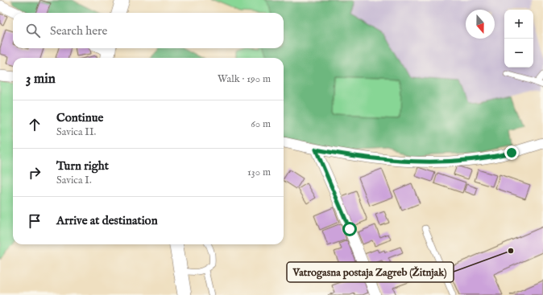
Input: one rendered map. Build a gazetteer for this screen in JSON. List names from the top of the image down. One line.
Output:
{"places":["Vatrogasna postaja Zagreb (Žitnjak)"],"north":"bottom","page":{"map_buttons":["+","−"],"search":"Search here","heading":["3 min","Walk · 190 m"],"list":[["Continue","Savica II.","60 m"],["Turn right","Savica I.","130 m"],"Arrive at destination"]}}
